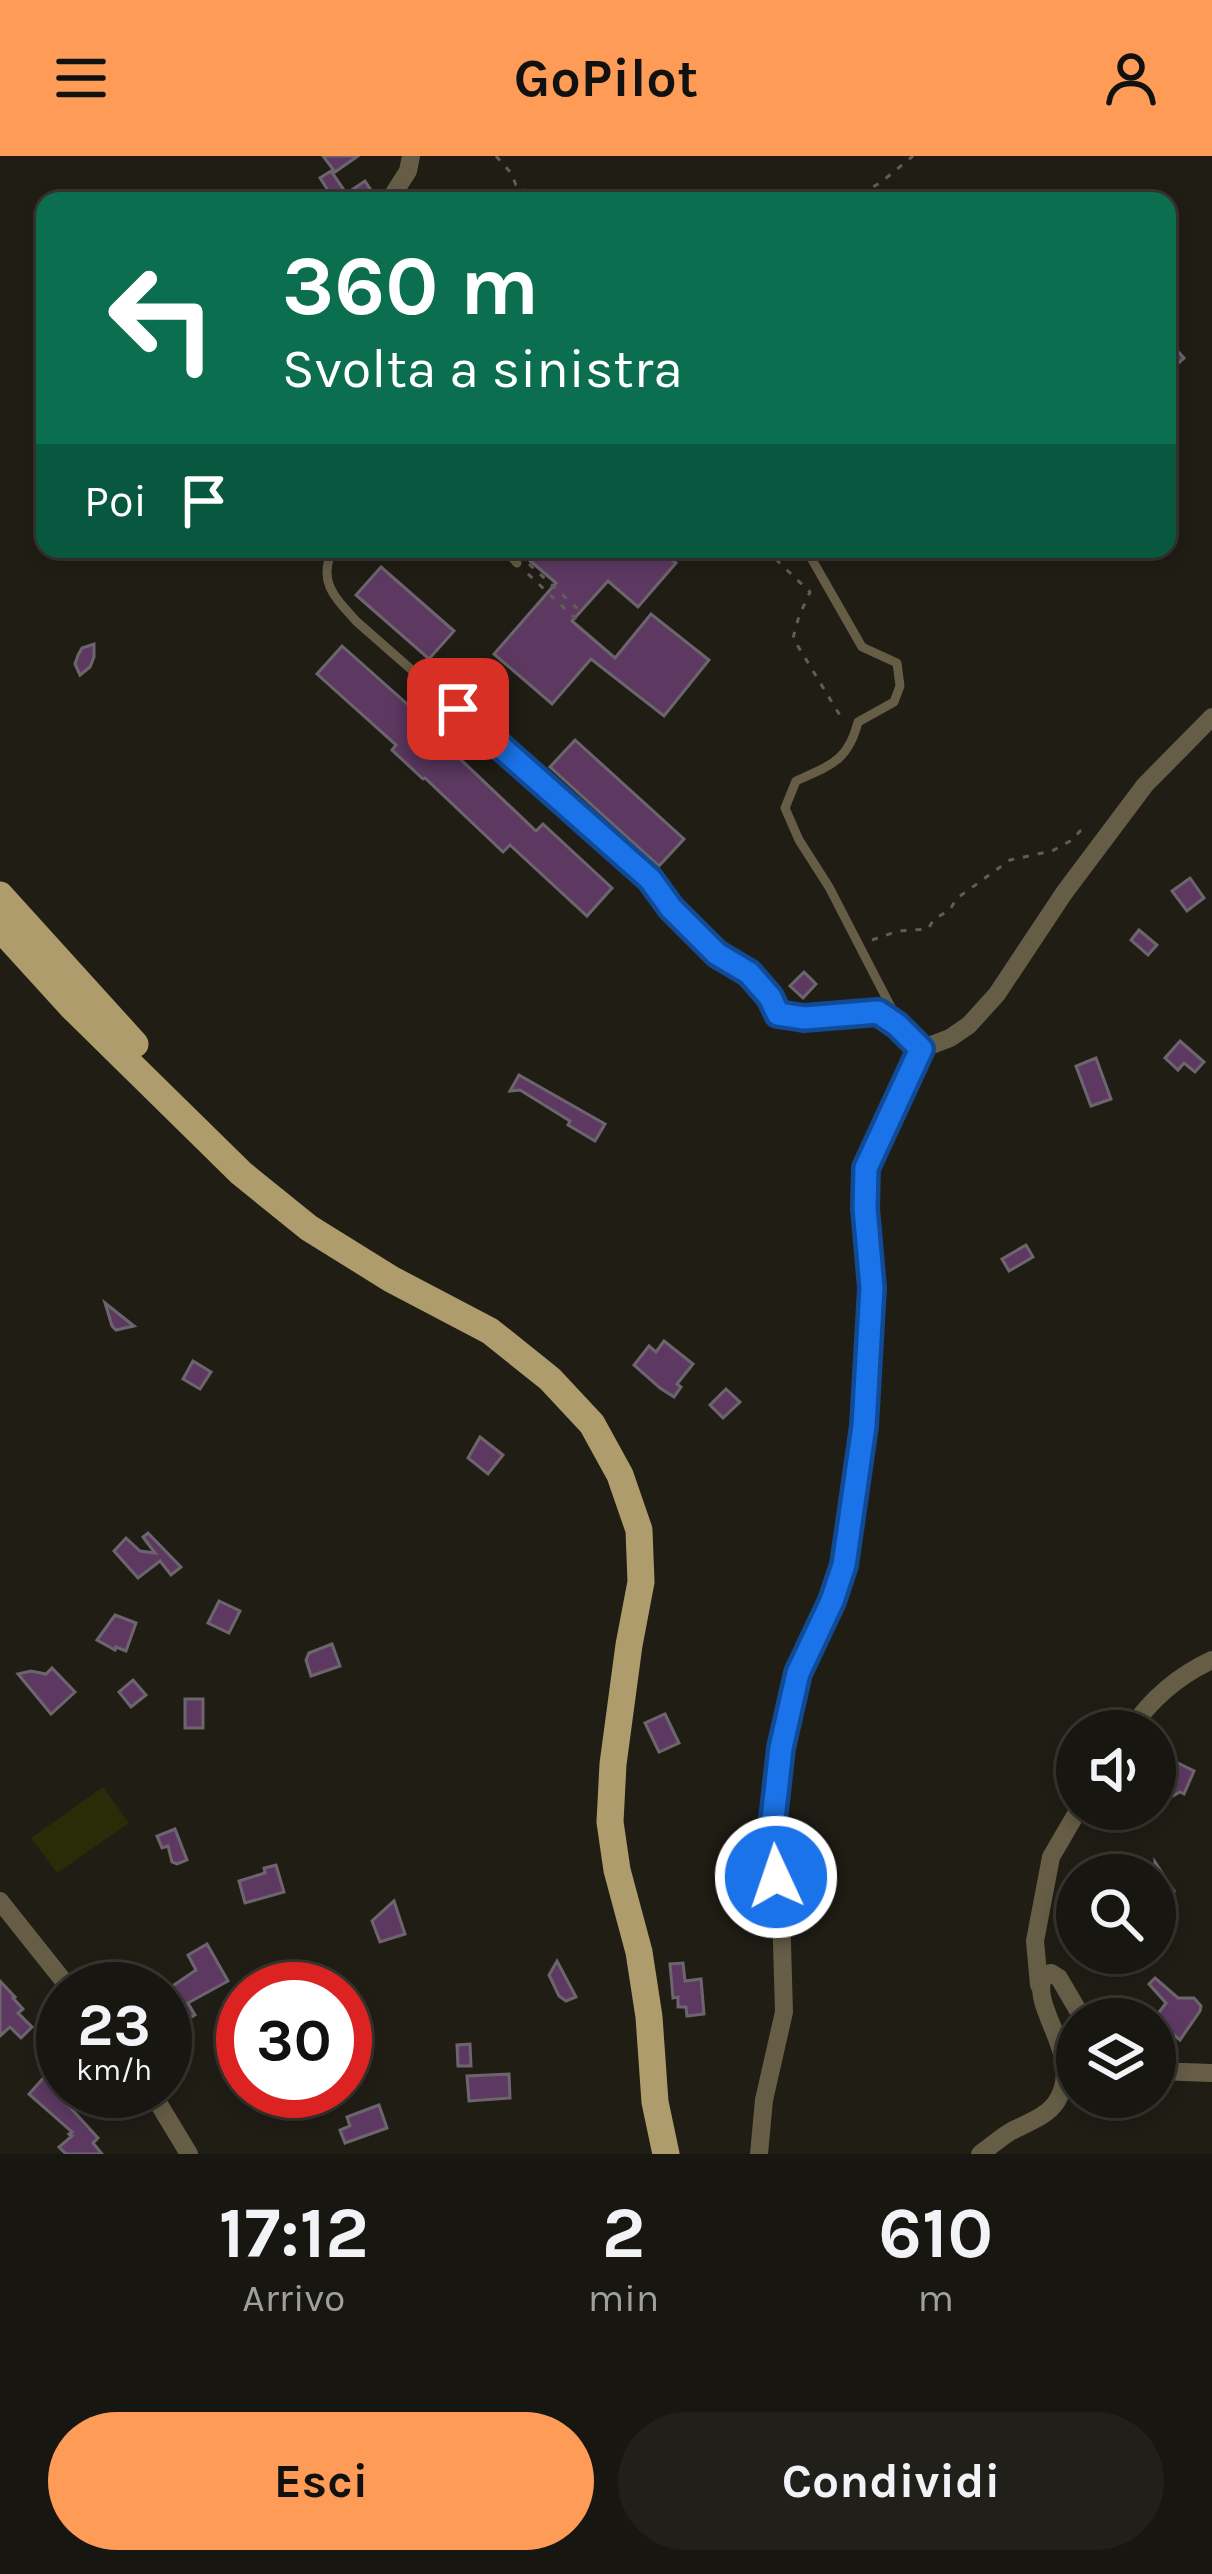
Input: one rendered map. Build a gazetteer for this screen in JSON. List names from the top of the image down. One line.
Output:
{"page":{"header":"GoPilot","turn":["360 m","Svolta a sinistra"],"then":"Poi","speed":"23 km/h","limit":"30","eta":["17:12","Arrivo","2","min","610","m"],"buttons":["Esci","Condividi"]}}
